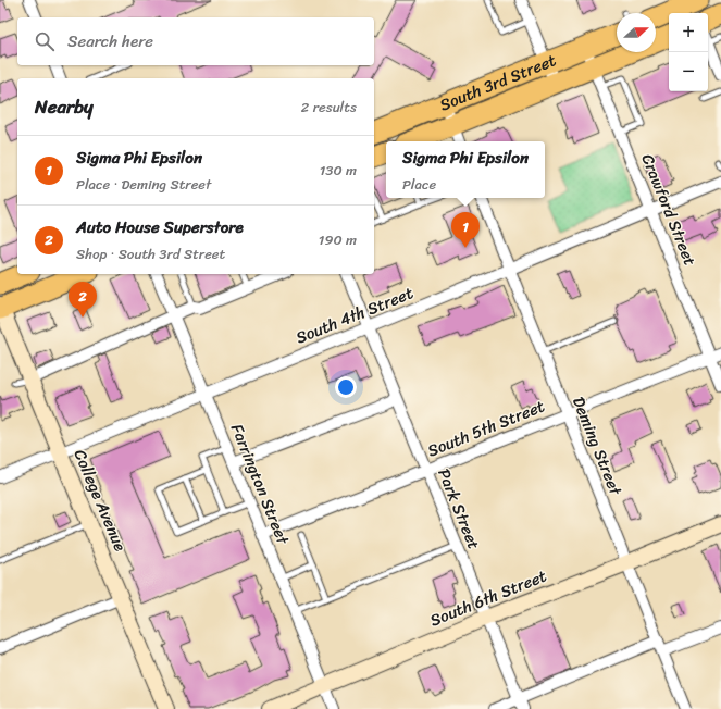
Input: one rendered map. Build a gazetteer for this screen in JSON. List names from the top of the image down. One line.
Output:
{"streets":{"highway":["South 3rd Street"],"street":["Crawford Street","South 4th Street","South 5th Street","Deming Street","Farrington Street","College Avenue","Park Street","South 6th Street"]},"crossings":[["South 3rd Street","Crawford Street"],["Crawford Street","South 4th Street"],["Crawford Street","South 5th Street"],["South 4th Street","Deming Street"],["South 4th Street","Farrington Street"],["South 4th Street","College Avenue"],["South 4th Street","Park Street"],["South 5th Street","Deming Street"],["South 5th Street","Farrington Street"],["South 5th Street","Park Street"],["Deming Street","South 6th Street"],["Farrington Street","South 6th Street"],["Park Street","South 6th Street"]],"north":"right","page":{"map_buttons":["+","−"],"search":"Search here","heading":["Nearby","2 results"],"list":[{"mark":"1","name":"Sigma Phi Epsilon","note":"Place · Deming Street","value":"130 m"},{"mark":"2","name":"Auto House Superstore","note":"Shop · South 3rd Street","value":"190 m"}],"popup":["Sigma Phi Epsilon","Place"],"pins":["1","2"]}}
